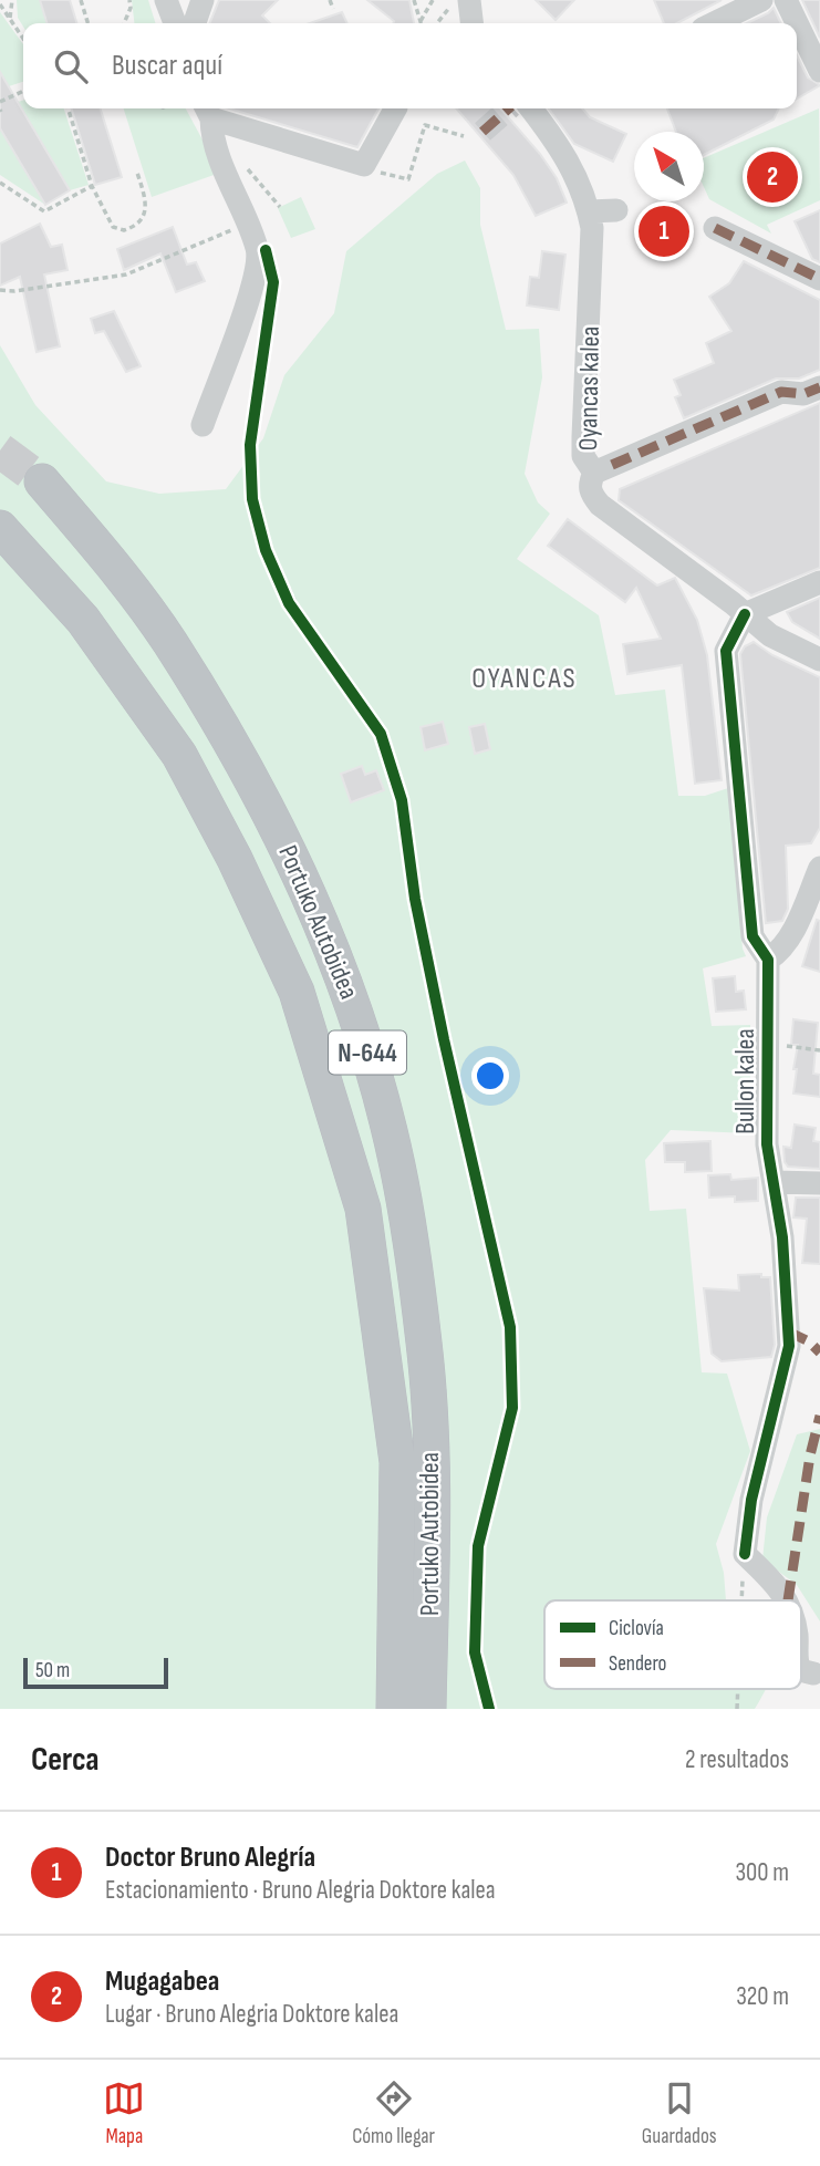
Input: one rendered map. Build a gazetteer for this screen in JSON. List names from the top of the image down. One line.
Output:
{"streets":{"highway":["Portuko Autobidea","N-644"],"street":["Oyancas kalea","Bullon kalea"]},"crossings":[["Oyancas kalea","Bullon kalea"]],"districts":["OYANCAS"],"legend":["Ciclovía","Sendero"],"scale_bar":"50 m","north":"top left","page":{"search":"Buscar aquí","pins":["2","1"],"scale":"50 m","heading":["Cerca","2 resultados"],"list":[{"mark":"1","name":"Doctor Bruno Alegría","note":"Estacionamiento · Bruno Alegria Doktore kalea","value":"300 m"},{"mark":"2","name":"Mugagabea","note":"Lugar · Bruno Alegria Doktore kalea","value":"320 m"}],"nav":["Mapa","Cómo llegar","Guardados"]}}
